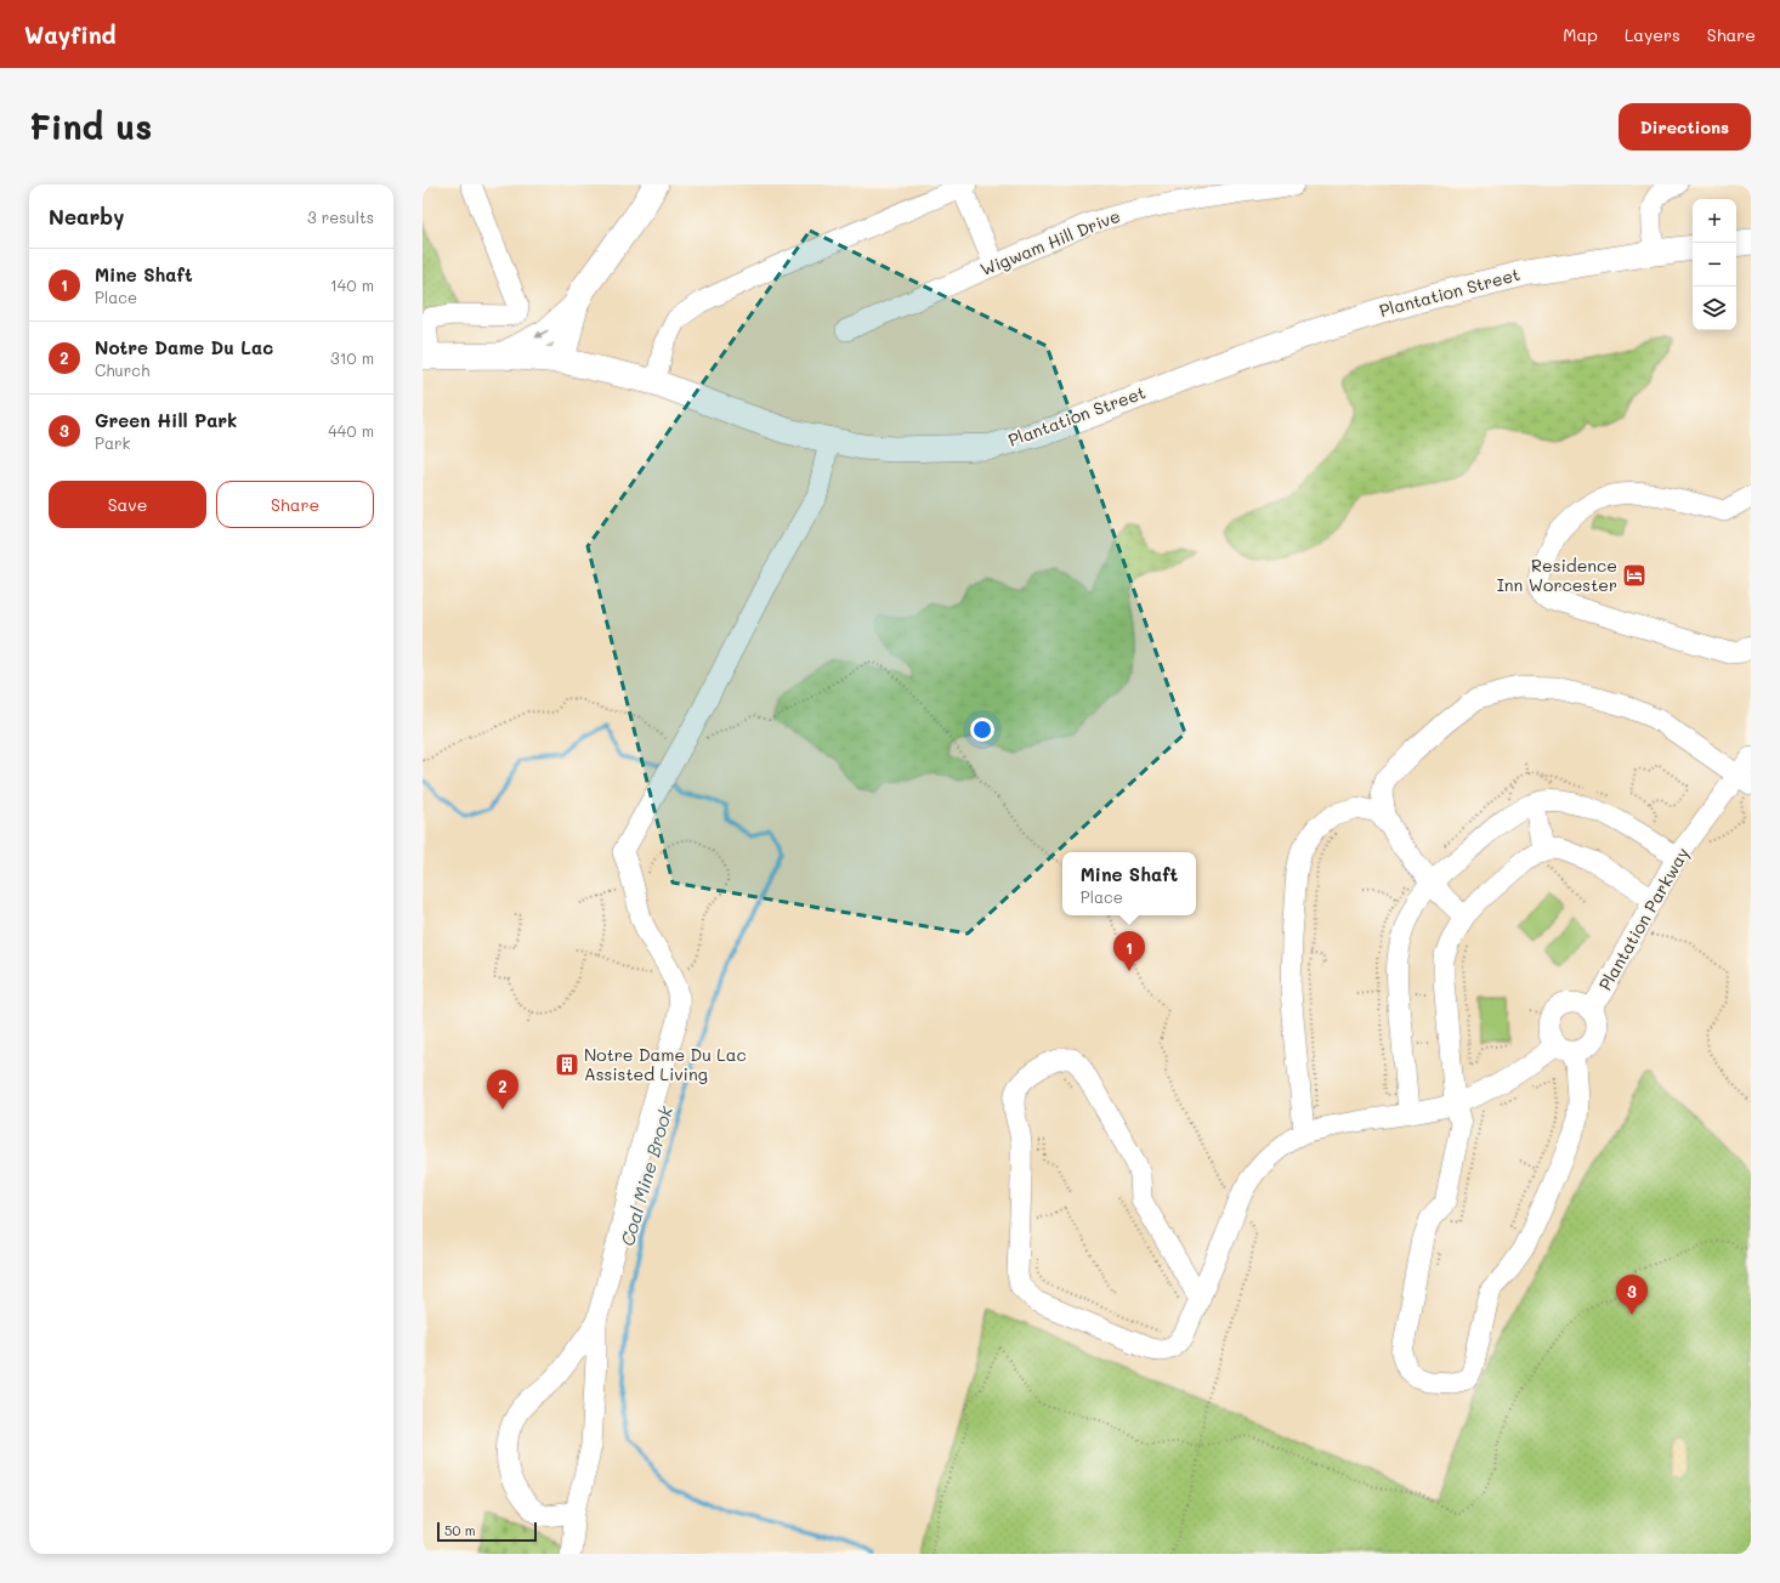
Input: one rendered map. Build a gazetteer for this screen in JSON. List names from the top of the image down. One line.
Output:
{"streets":{"main road":["Plantation Street"],"street":["Wigwam Hill Drive","Plantation Parkway"]},"water":["Coal Mine Brook"],"places":{"hotel":["Residence Inn Worcester"],"building":["Notre Dame Du Lac Assisted Living"]},"scale_bar":"50 m","page":{"header":"Wayfind","nav":["Map","Layers","Share"],"buttons":["Directions",["Save","Share"]],"title":"Find us","heading":["Nearby","3 results"],"map_buttons":["+","−"],"list":[{"mark":"1","name":"Mine Shaft","note":"Place","value":"140 m"},{"mark":"2","name":"Notre Dame Du Lac","note":"Church","value":"310 m"},{"mark":"3","name":"Green Hill Park","note":"Park","value":"440 m"}],"popup":["Mine Shaft","Place"],"pins":["1","2","3"],"scale":"50 m"}}
